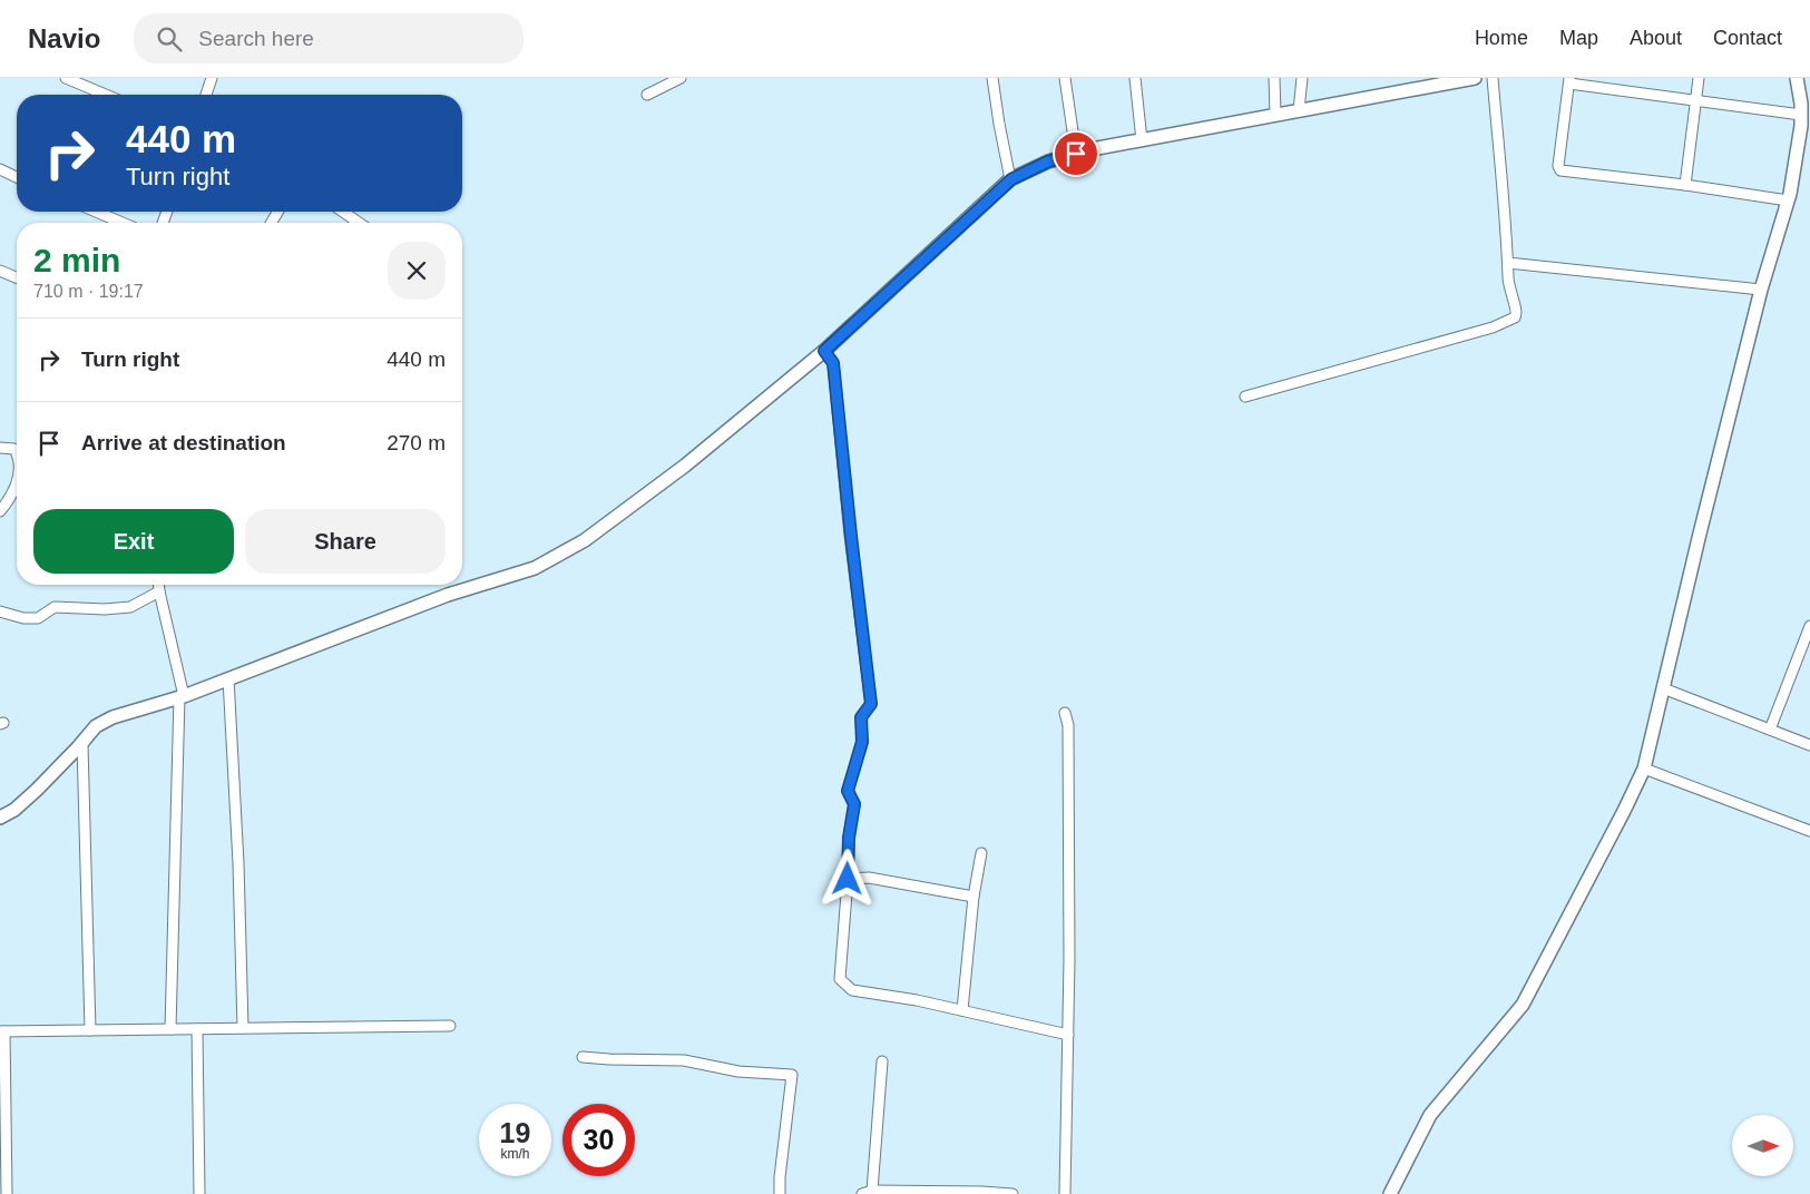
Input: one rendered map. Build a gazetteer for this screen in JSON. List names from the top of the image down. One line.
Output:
{"north":"right","page":{"header":"Navio","search":"Search here","nav":["Home","Map","About","Contact"],"turn":["440 m","Turn right"],"heading":["2 min","710 m · 19:17"],"list":[{"name":"Turn right","value":"440 m"},{"name":"Arrive at destination","value":"270 m"}],"buttons":["Exit","Share"],"speed":"19 km/h","limit":"30"}}
